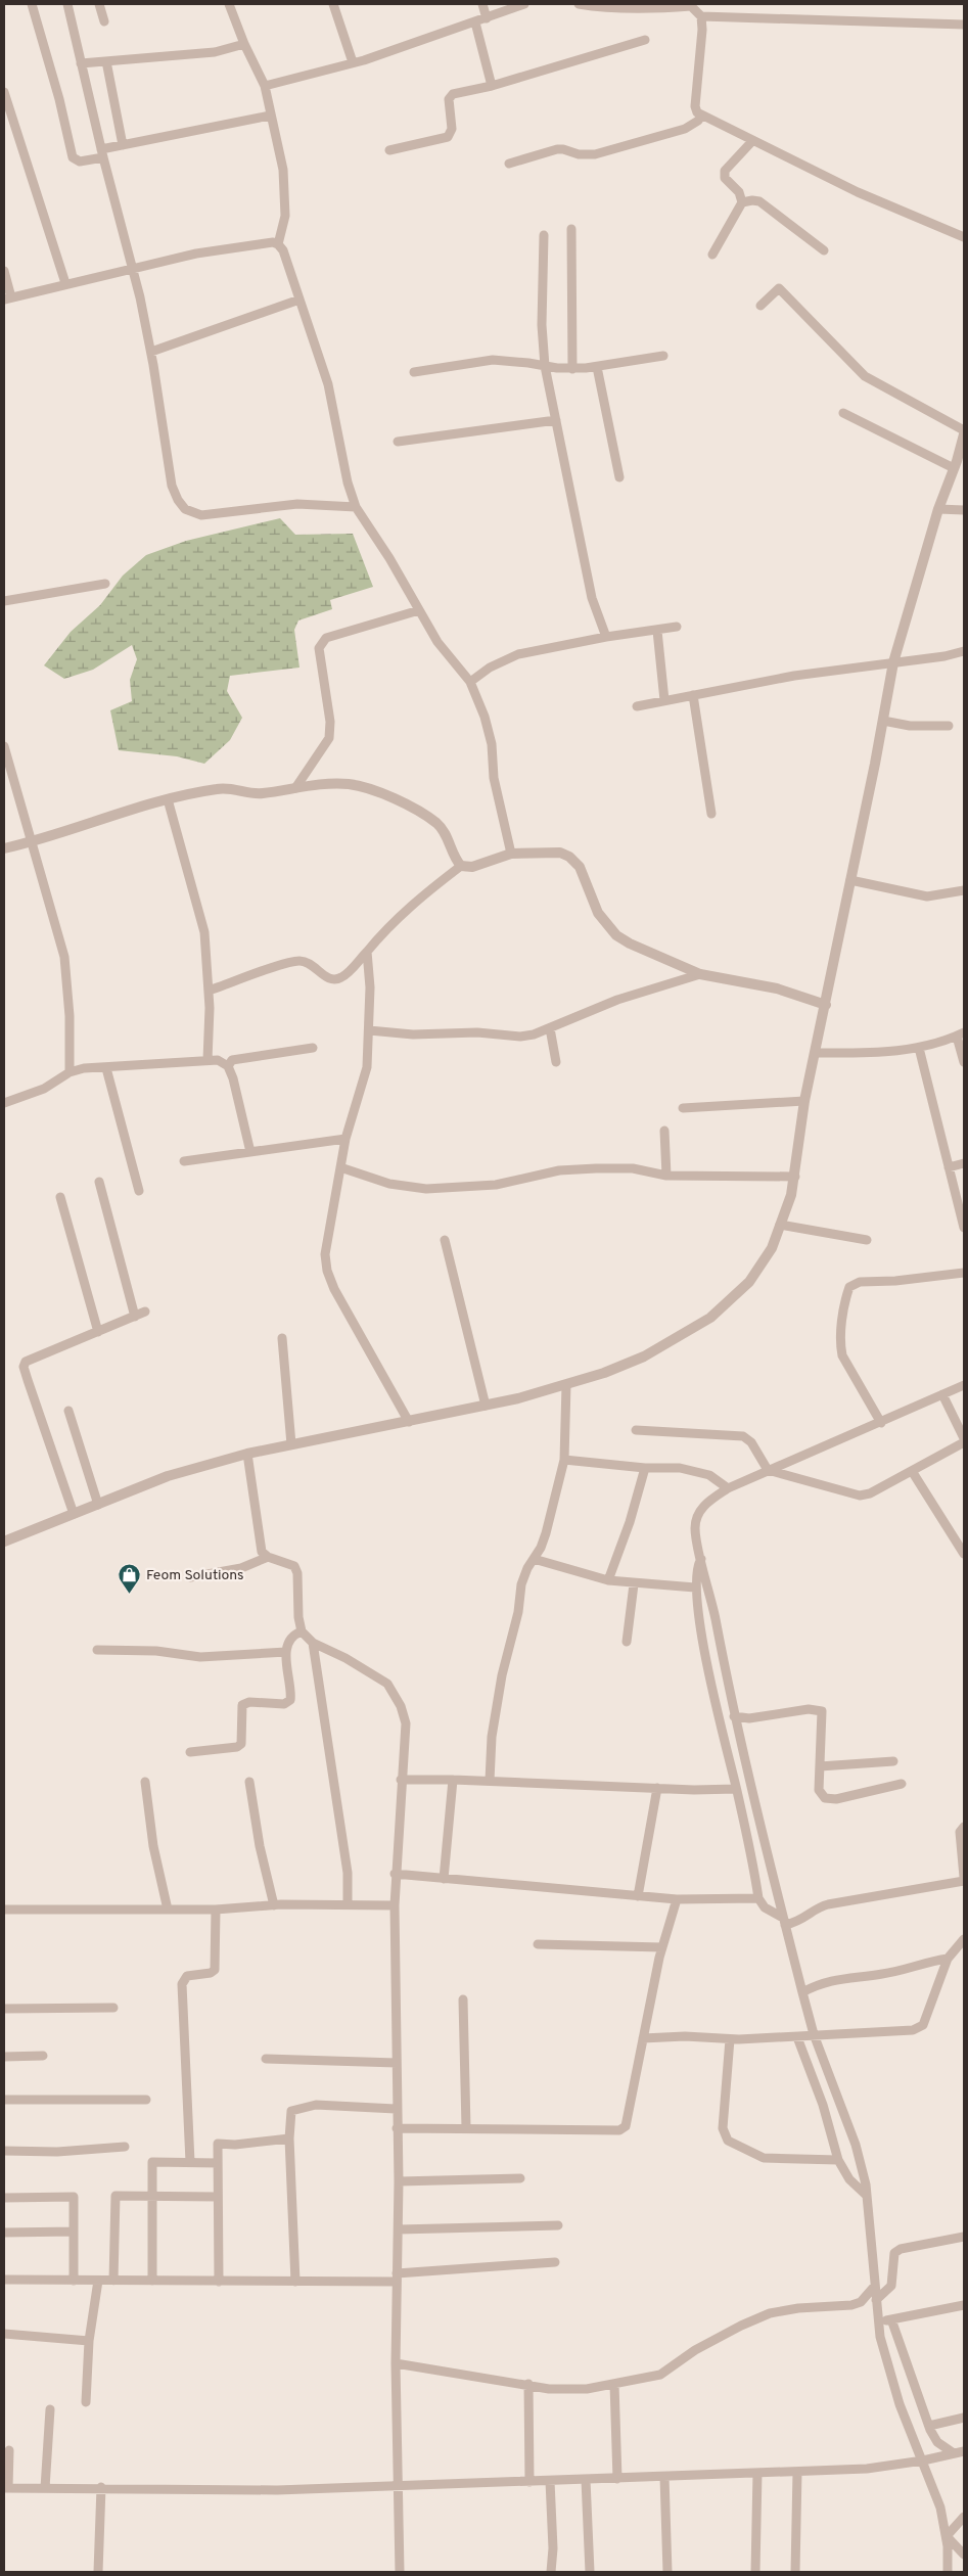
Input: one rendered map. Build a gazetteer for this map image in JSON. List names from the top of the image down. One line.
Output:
{"places":{"shop":["Feom Solutions"]}}
